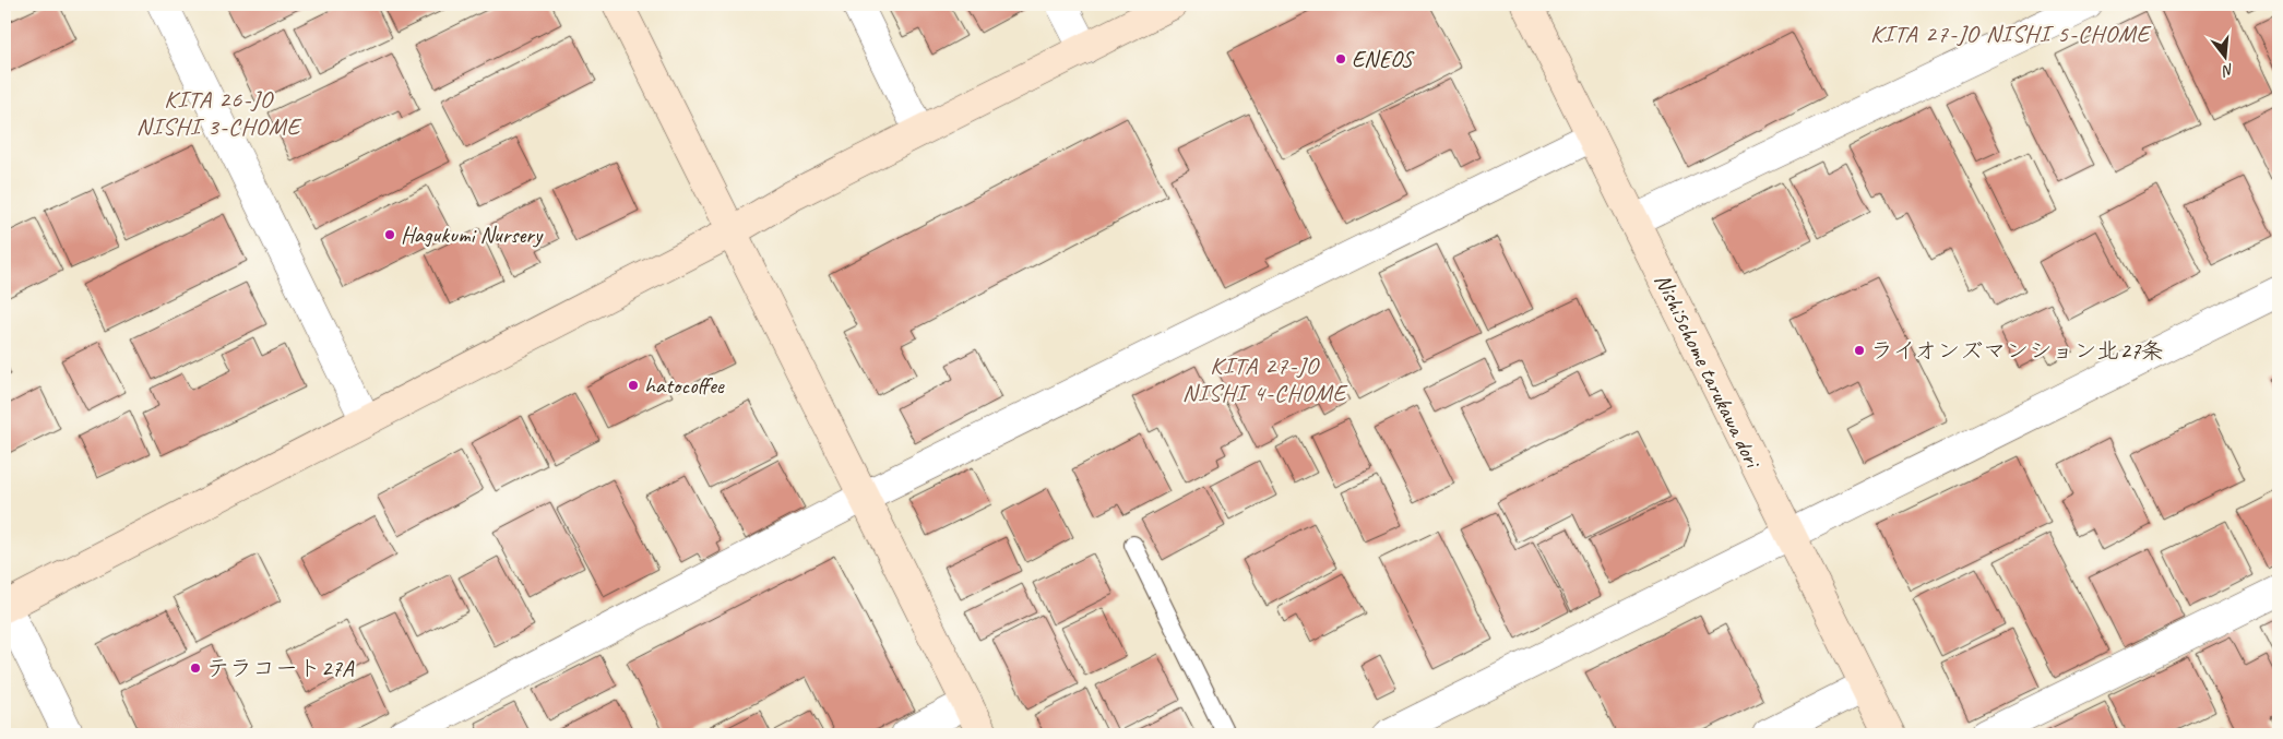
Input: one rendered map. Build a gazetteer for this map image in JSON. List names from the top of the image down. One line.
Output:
{"streets":{"street":["Nishi5chome tarukawa dori"]},"districts":["KITA 27-JO NISHI 5-CHOME","KITA 26-JO NISHI 3-CHOME","KITA 27-JO NISHI 4-CHOME"],"places":["ENEOS","Hagukumi Nursery","ライオンズマンション北27条","hatocoffee","テラコート27A"],"north":"bottom"}
